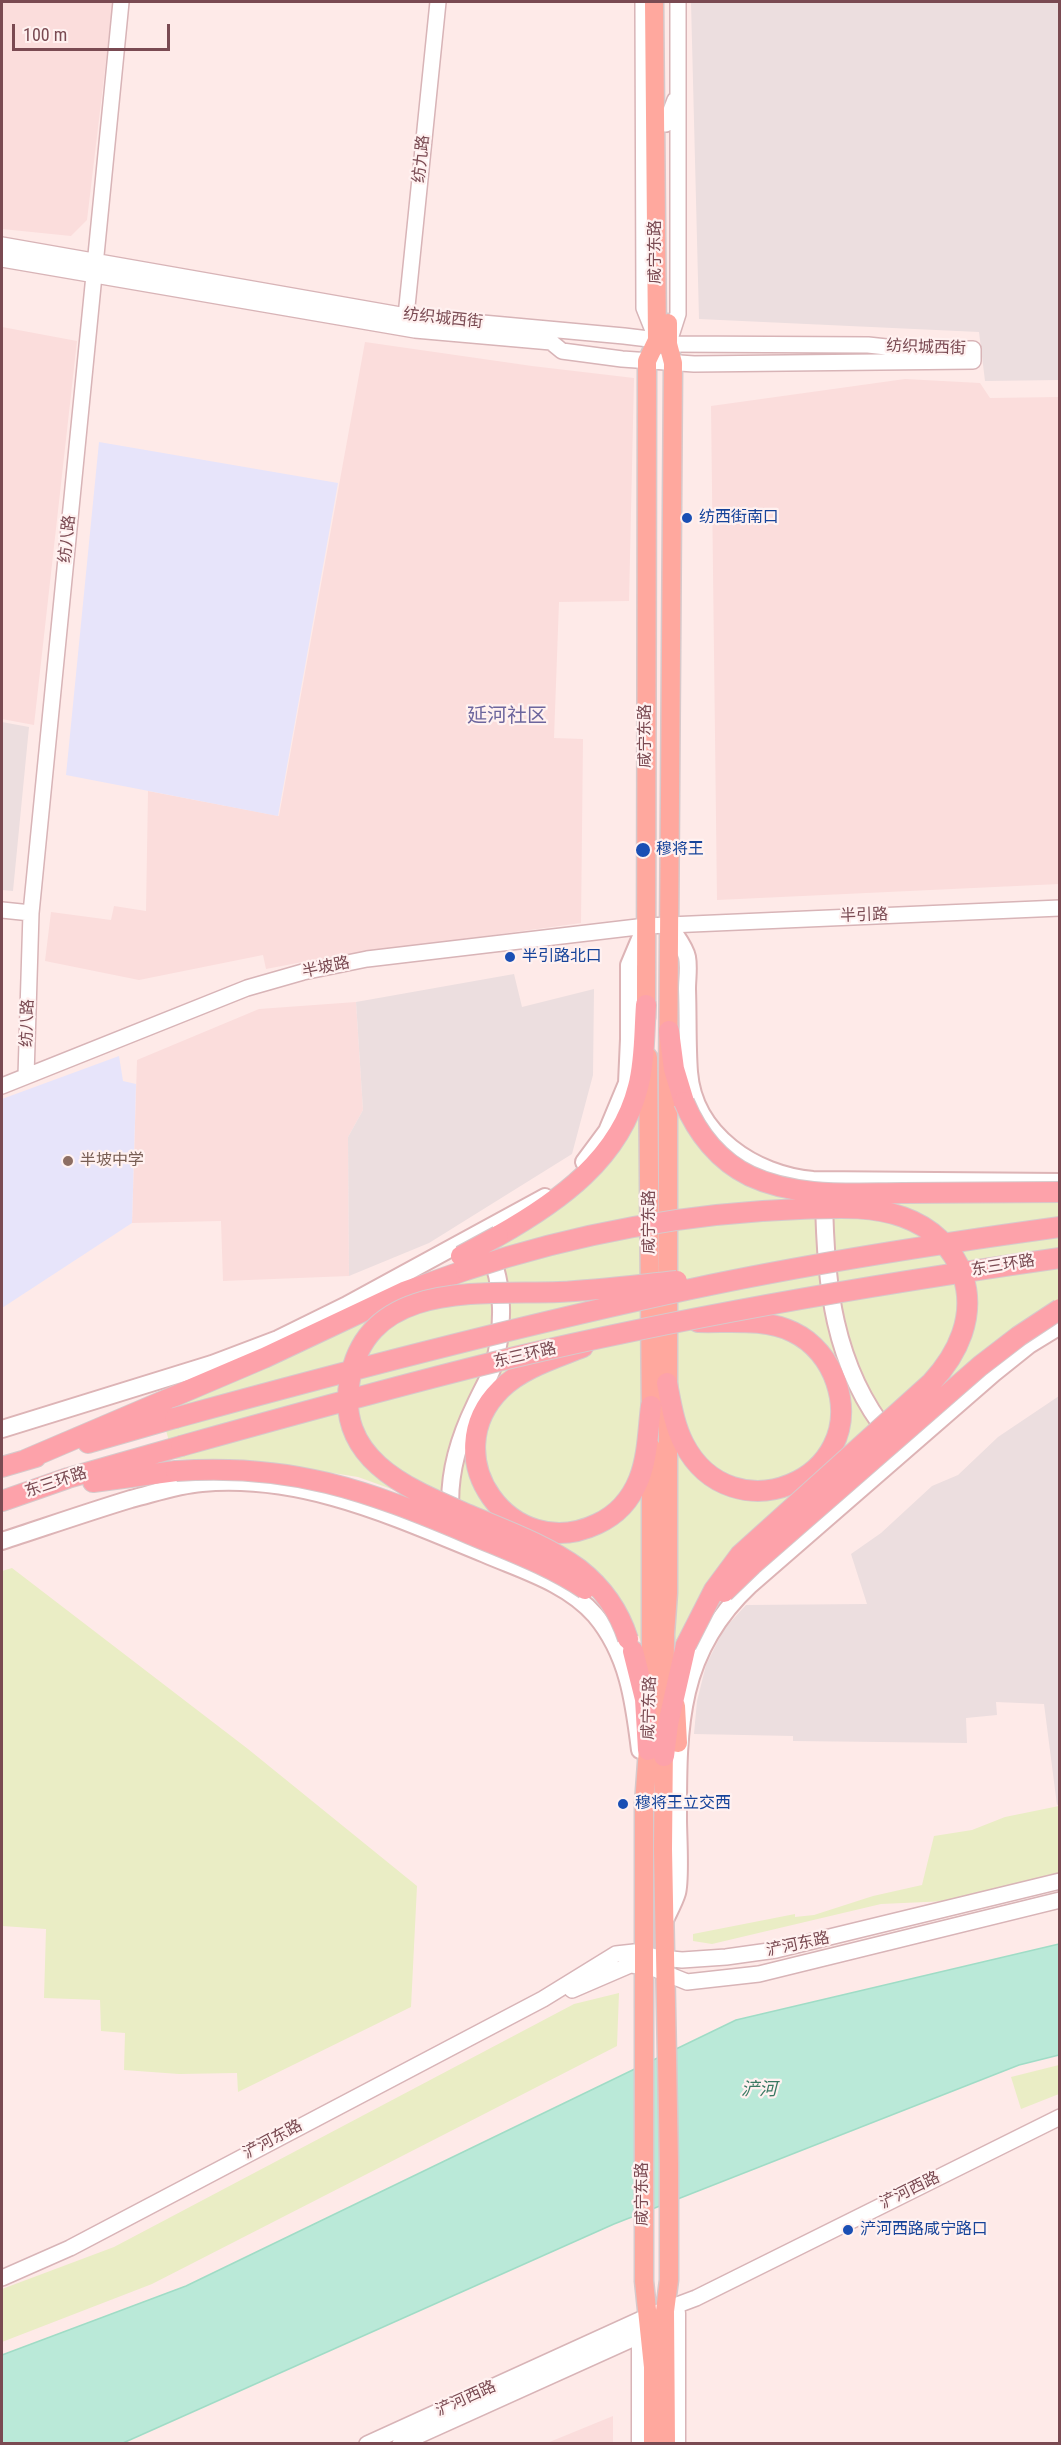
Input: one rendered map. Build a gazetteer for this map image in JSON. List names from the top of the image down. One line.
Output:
{"streets":{"highway":["东三环路"],"main road":["咸宁东路"],"street":["纺九路","纺织城西街","纺八路","半引路","半坡路","浐河东路","浐河西路"]},"crossings":[["纺九路","纺织城西街"],["咸宁东路","纺织城西街"],["咸宁东路","半引路"],["咸宁东路","半坡路"],["咸宁东路","浐河东路"],["咸宁东路","浐河西路"],["纺织城西街","纺八路"],["纺八路","半坡路"],["半引路","半坡路"]],"districts":["延河社区"],"water":["浐河"],"places":["纺西街南口","穆将王","半引路北口","半坡中学","穆将王立交西","浐河西路咸宁路口"],"scale_bar":"100 m"}
